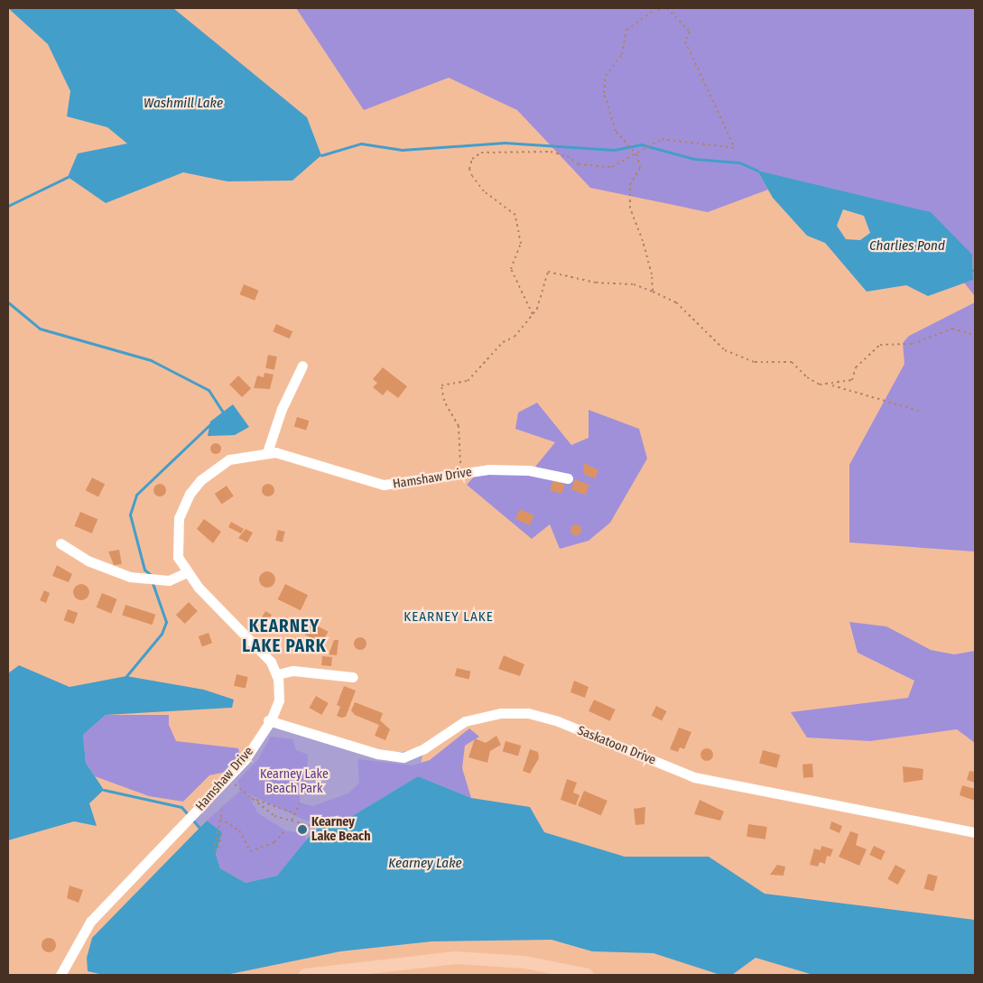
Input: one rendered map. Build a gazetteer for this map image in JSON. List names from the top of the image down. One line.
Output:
{"streets":{"street":["Hamshaw Drive","Saskatoon Drive"]},"crossings":[["Hamshaw Drive","Saskatoon Drive"]],"districts":["KEARNEY LAKE","KEARNEY LAKE PARK"],"water":["Washmill Lake","Charlies Pond","Kearney Lake"],"parks":["Kearney Lake Beach Park"],"places":["Kearney Lake Beach"]}
